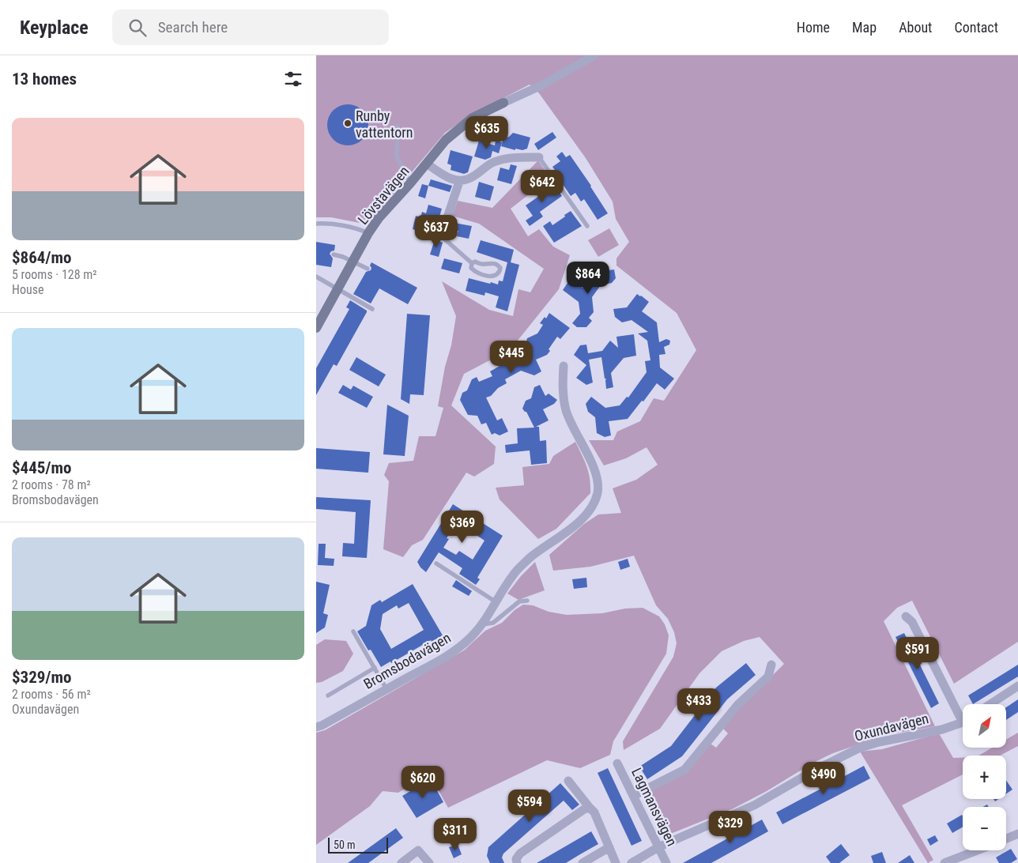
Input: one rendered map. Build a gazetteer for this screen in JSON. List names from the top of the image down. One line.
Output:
{"streets":{"street":["Lövstavägen","Bromsbodavägen","Oxundavägen","Lagmansvägen"]},"crossings":[["Oxundavägen","Lagmansvägen"]],"places":["Runby vattentorn"],"scale_bar":"50 m","north":"top right","page":{"header":"Keyplace","search":"Search here","nav":["Home","Map","About","Contact"],"heading":"13 homes","list":[{"name":"$864/mo","note":"5 rooms · 128 m² · House"},{"name":"$445/mo","note":"2 rooms · 78 m² · Bromsbodavägen"},{"name":"$329/mo","note":"2 rooms · 56 m² · Oxundavägen"}],"price":["$635","$642","$637","$864","$445","$369","$591","$433","$490","$620","$594","$329","$311"],"map_buttons":["+","−"],"scale":"50 m"}}
